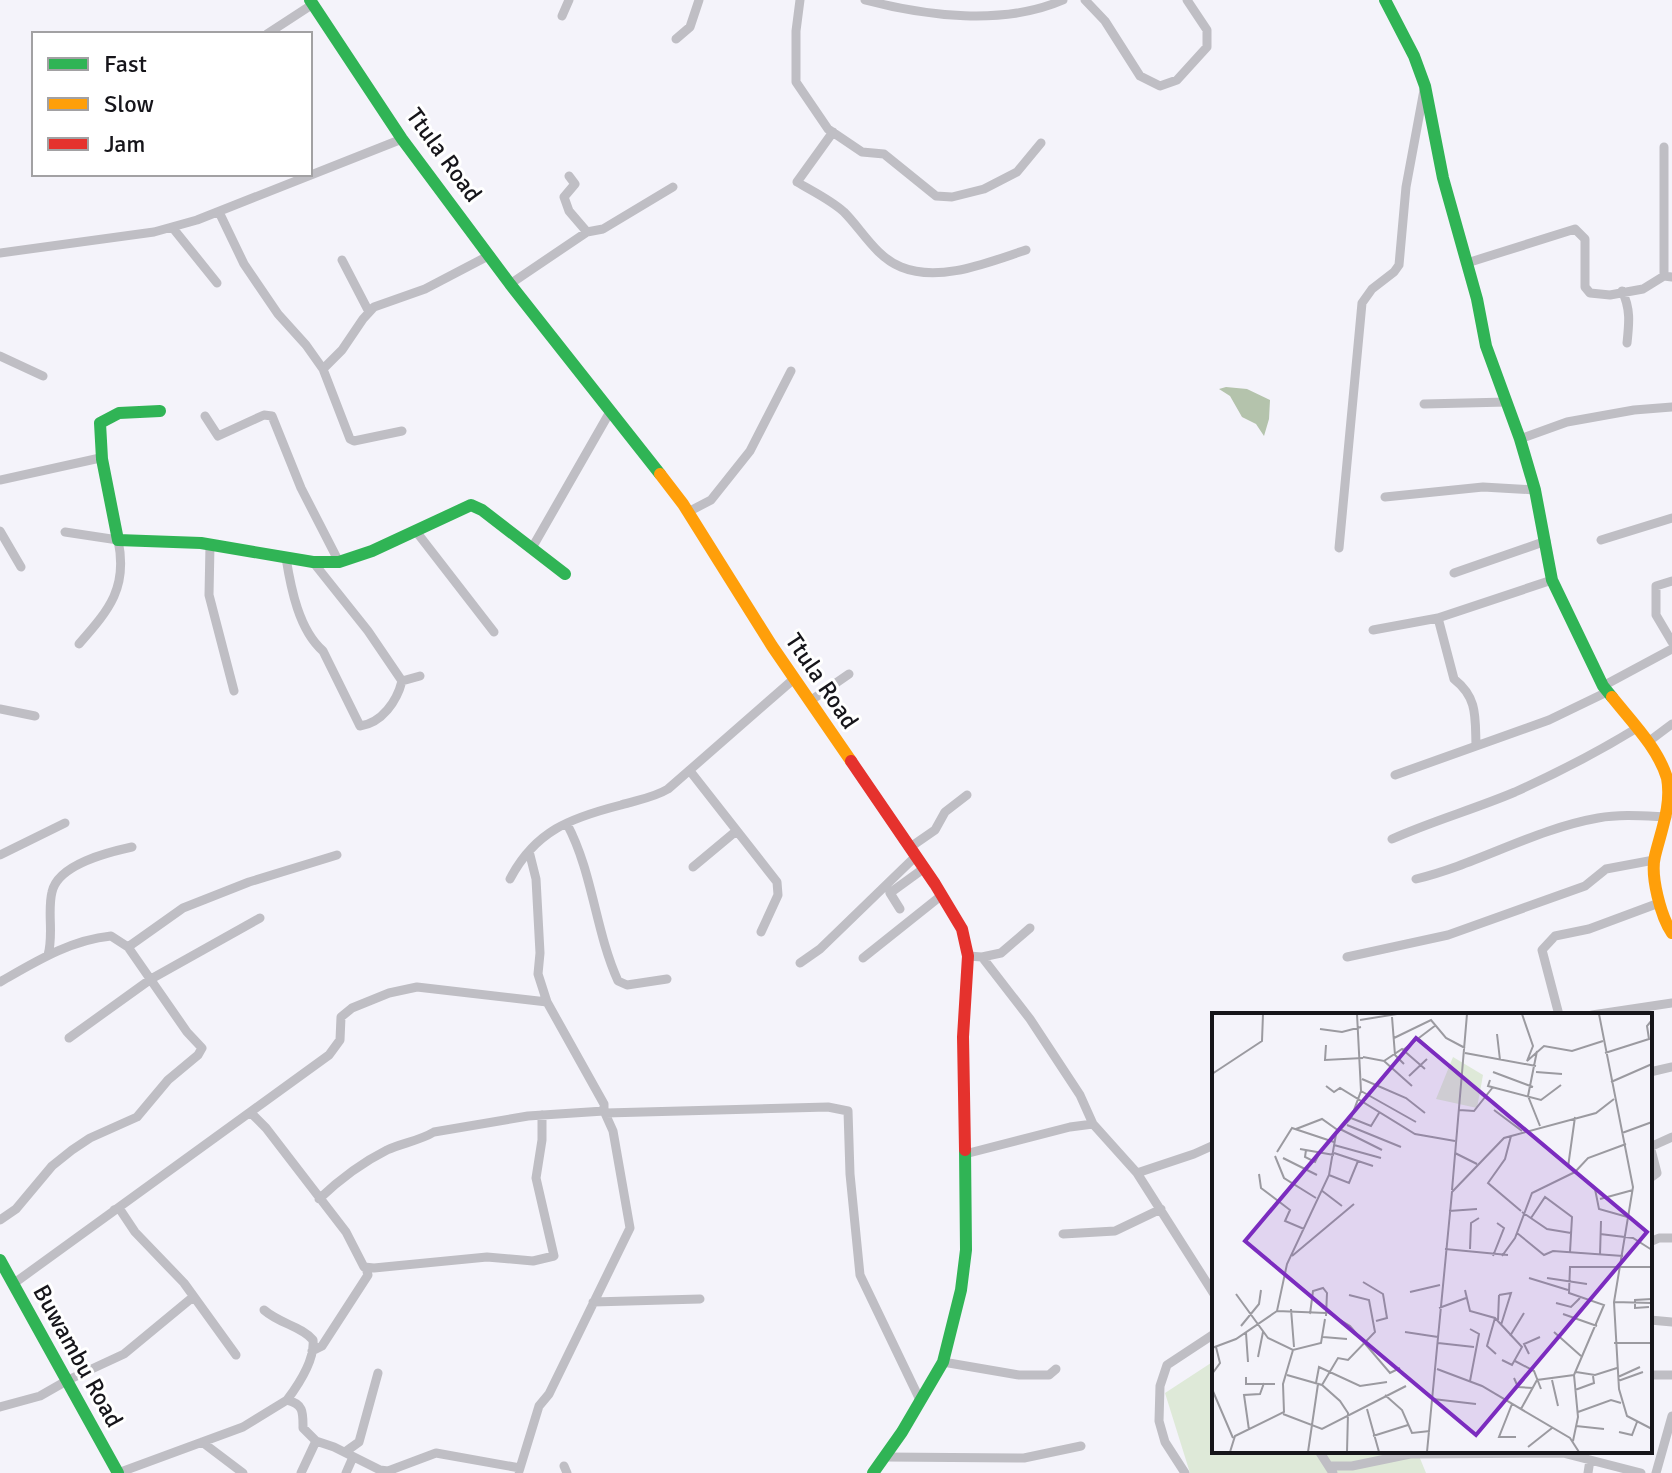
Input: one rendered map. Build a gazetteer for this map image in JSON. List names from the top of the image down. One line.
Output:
{"streets":{"street":["Ttula Road","Buwambu Road"]},"legend":["Fast","Slow","Jam"]}
